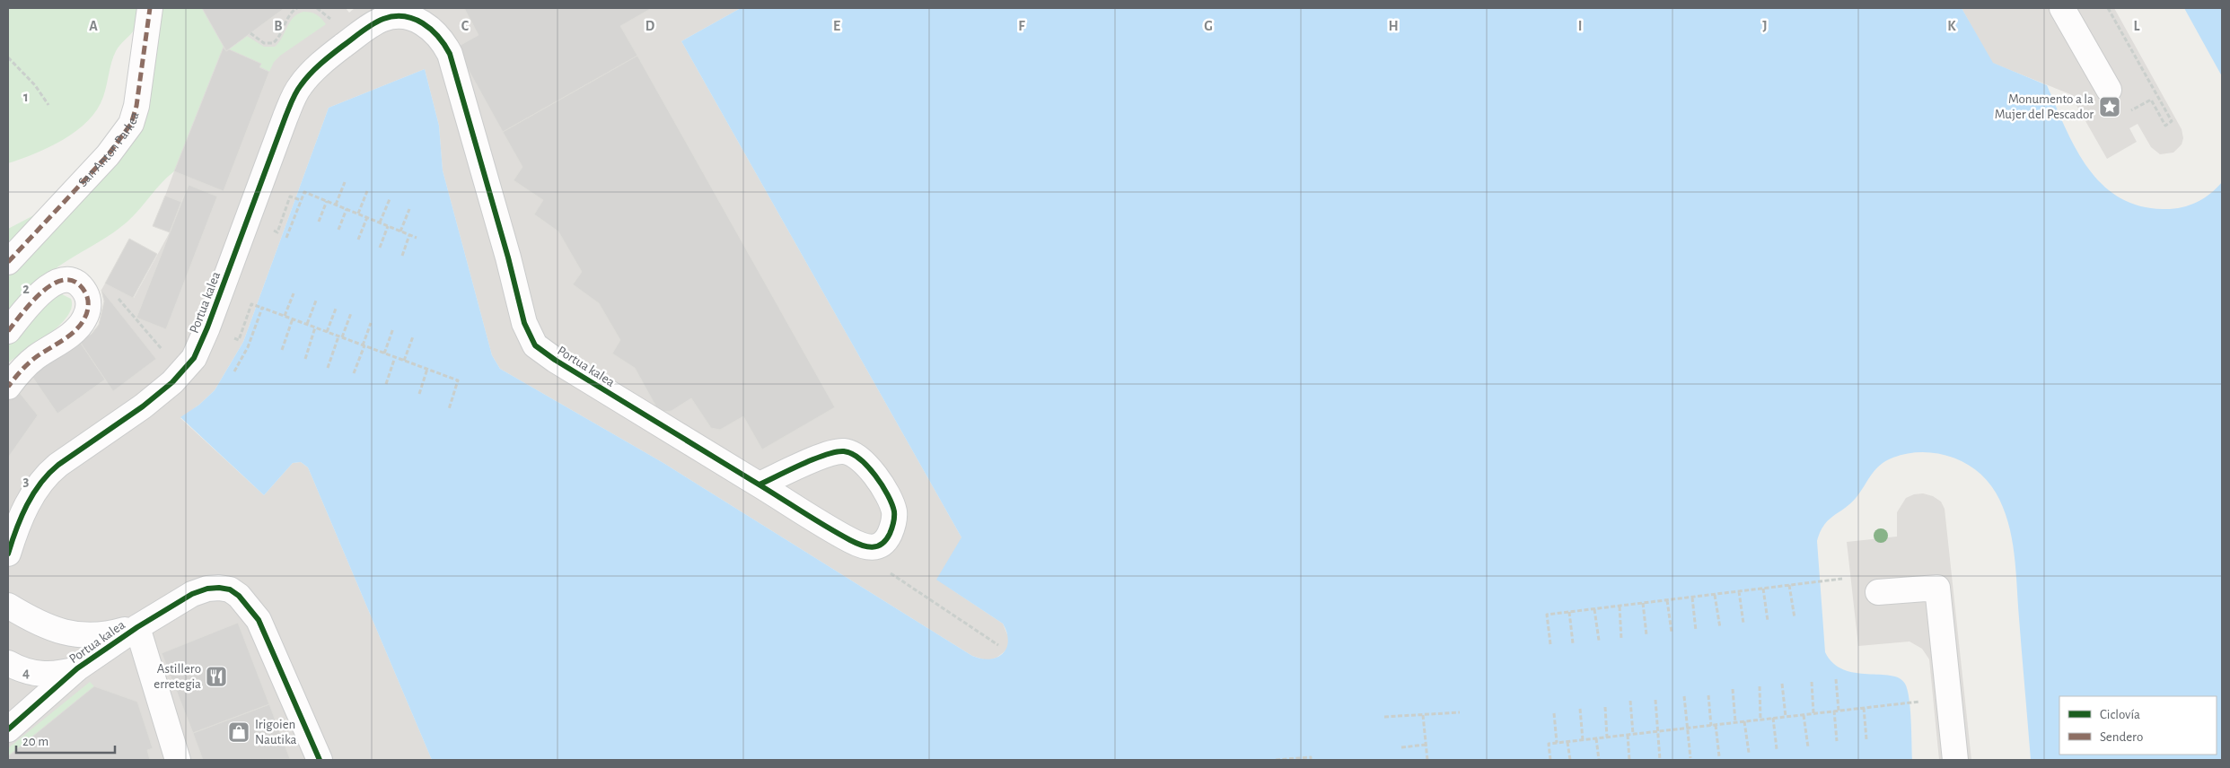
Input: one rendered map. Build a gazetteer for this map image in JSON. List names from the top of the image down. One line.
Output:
{"streets":{"street":["San Anton Parkea","Portua kalea"]},"places":{"place":["Monumento a la Mujer del Pescador"],"restaurant":["Astillero erretegia"],"shop":["Irigoien Nautika"]},"legend":["Ciclovía","Sendero"],"scale_bar":"20 m","grid":{"columns":["A","B","C","D","E","F","G","H","I","J","K","L"],"rows":["1","2","3","4"]}}
